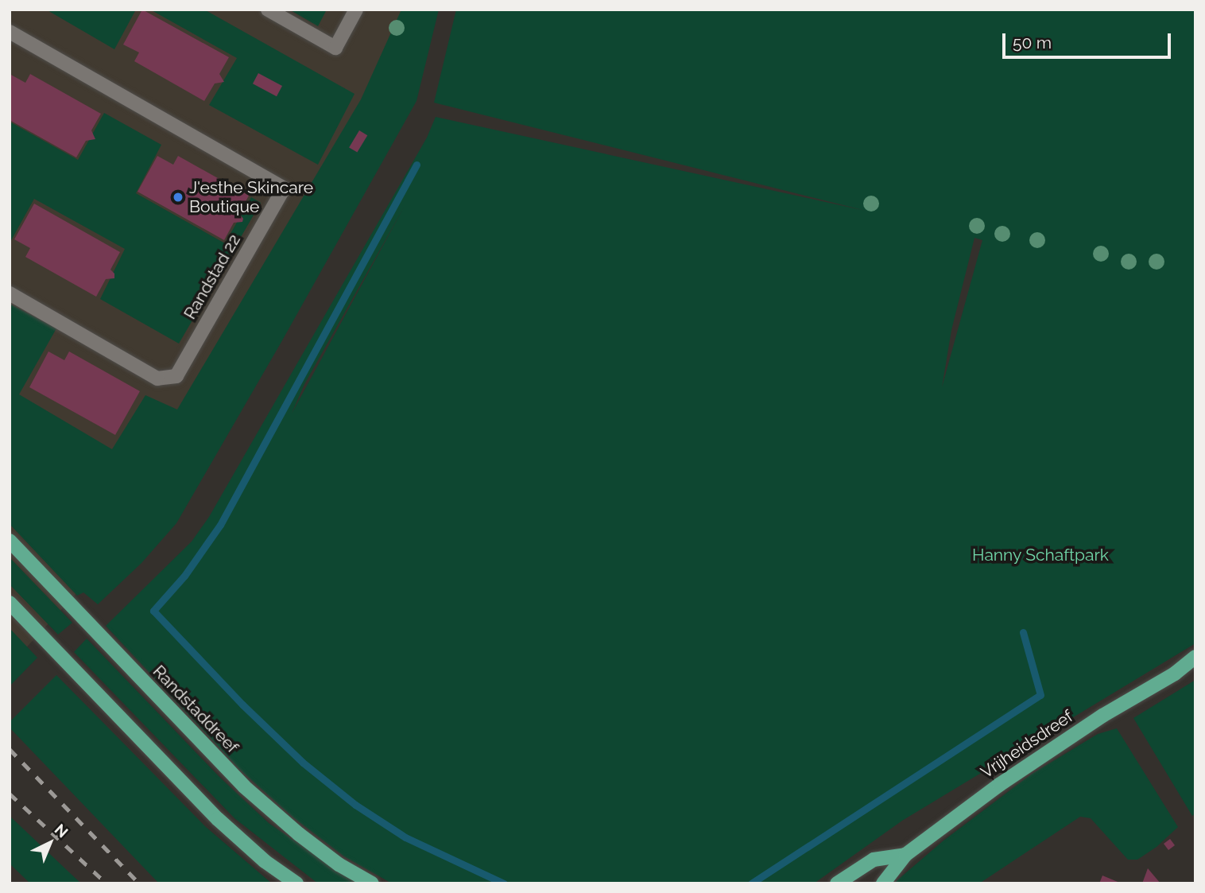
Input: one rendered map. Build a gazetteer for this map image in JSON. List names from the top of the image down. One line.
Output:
{"streets":{"main road":["Randstaddreef","Vrijheidsdreef"],"street":["Randstad 22"]},"parks":["Hanny Schaftpark"],"places":["J'esthe Skincare Boutique"],"scale_bar":"50 m","north":"top right"}
